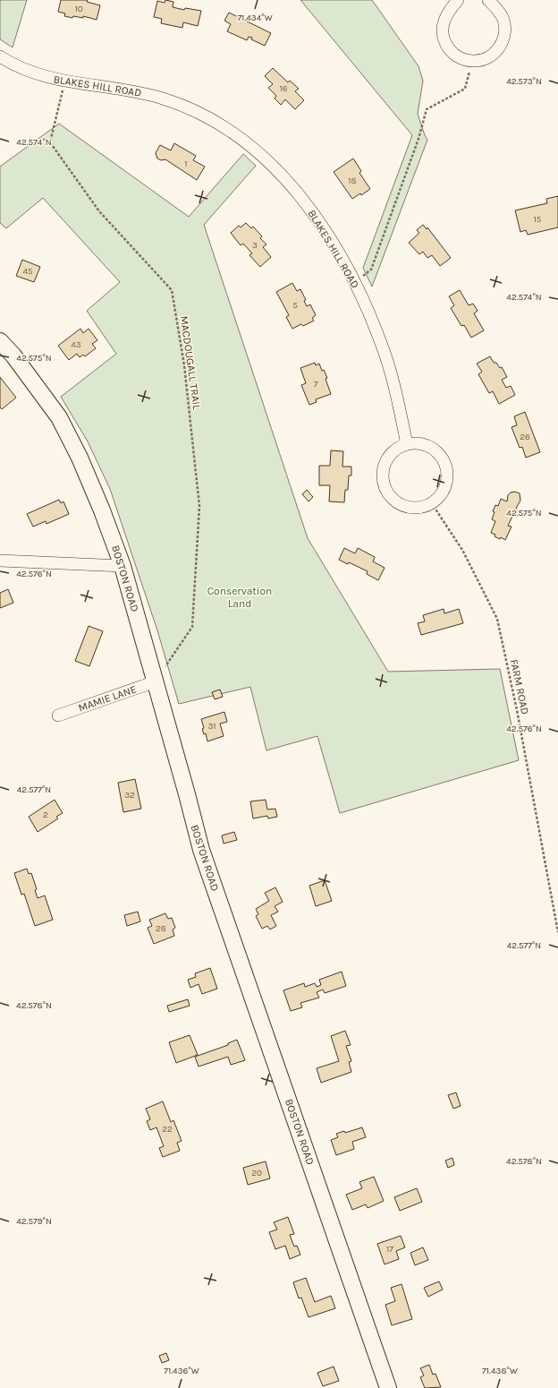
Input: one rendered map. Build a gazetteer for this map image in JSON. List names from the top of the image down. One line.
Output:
{"streets":{"main road":["BOSTON ROAD"],"street":["BLAKES HILL ROAD","MAMIE LANE"],"path":["MACDOUGALL TRAIL","FARM ROAD"]},"crossings":[["BLAKES HILL ROAD","MACDOUGALL TRAIL"],["BLAKES HILL ROAD","FARM ROAD"],["MACDOUGALL TRAIL","BOSTON ROAD"],["MACDOUGALL TRAIL","MAMIE LANE"],["BOSTON ROAD","MAMIE LANE"]],"parks":["Conservation Land"],"house_numbers":["10","16","1","18","15","3","45","5","43","7","26","31","32","2","28","22","20","17"],"coordinates":["71.434°W","42.573°N","42.574°N","42.575°N","42.576°N","42.577°N","42.578°N","42.579°N","71.436°W","71.438°W"]}
